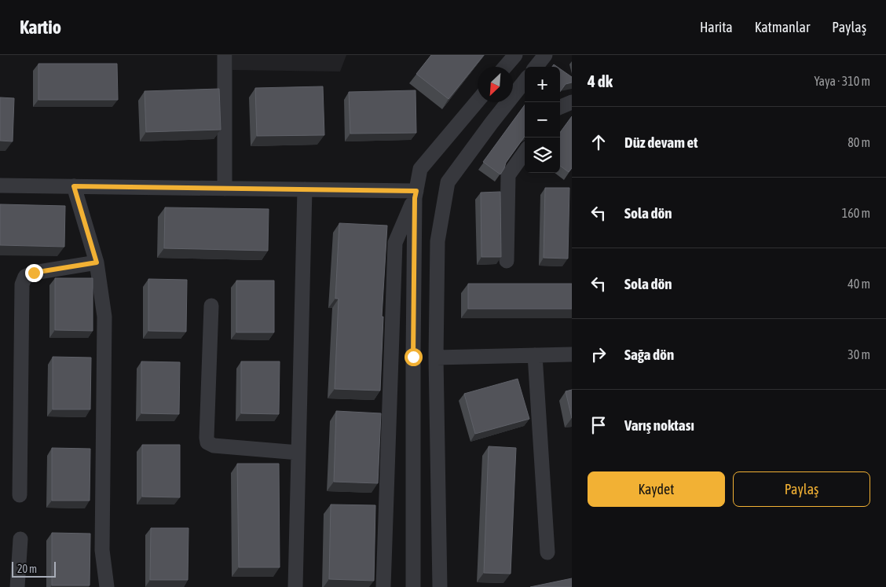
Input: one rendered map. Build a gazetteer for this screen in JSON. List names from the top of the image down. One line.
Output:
{"scale_bar":"20 m","north":"bottom left","page":{"header":"Kartio","nav":["Harita","Katmanlar","Paylaş"],"heading":["4 dk","Yaya · 310 m"],"map_buttons":["+","−"],"list":[["Düz devam et","80 m"],["Sola dön","160 m"],["Sola dön","40 m"],["Sağa dön","30 m"],"Varış noktası"],"buttons":["Kaydet","Paylaş"],"scale":"20 m"}}
